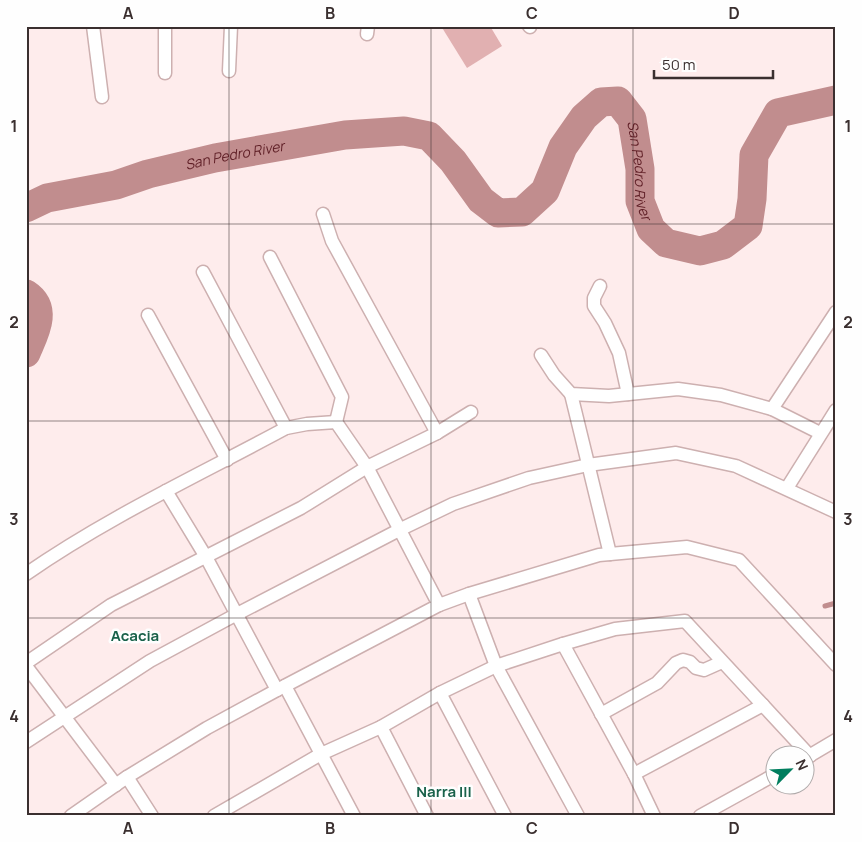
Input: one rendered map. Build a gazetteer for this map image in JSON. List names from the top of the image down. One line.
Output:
{"districts":["Acacia","Narra III"],"water":["San Pedro River"],"scale_bar":"50 m","north":"top right","grid":{"columns":["A","B","C","D"],"rows":["1","2","3","4"]}}
